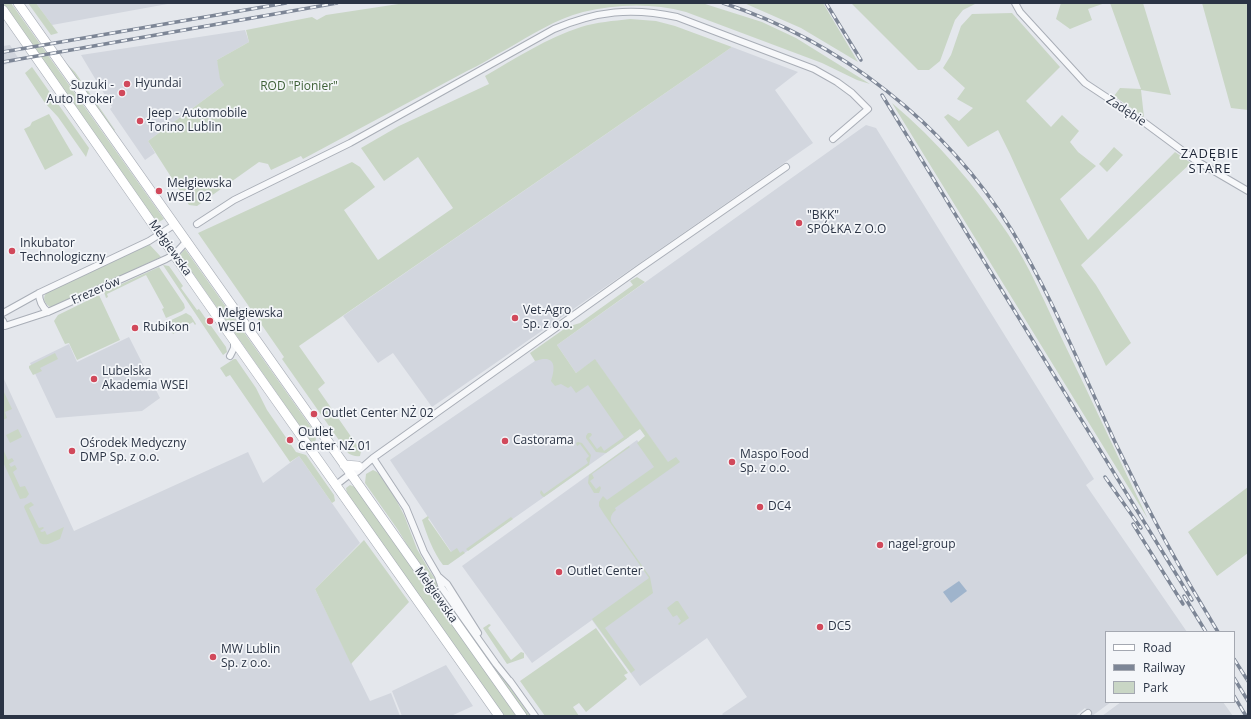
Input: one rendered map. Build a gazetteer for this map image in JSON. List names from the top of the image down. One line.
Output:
{"streets":{"main road":["Mełgiewska"],"street":["Zadębie","Frezerów"]},"crossings":[["Mełgiewska","Frezerów"]],"districts":["ZADĘBIE STARE"],"parks":["ROD \"Pionier\""],"places":["Hyundai","Suzuki - Auto Broker","Jeep - Automobile Torino Lublin","Mełgiewska WSEI 02","\"BKK\" SPÓŁKA Z O.O","Inkubator Technologiczny","Vet-Agro Sp. z o.o.","Mełgiewska WSEI 01","Rubikon","Lubelska Akademia WSEI","Outlet Center NŻ 02","Outlet Center NŻ 01","Castorama","Ośrodek Medyczny DMP Sp. z o.o.","Maspo Food Sp. z o.o.","DC4","nagel-group","Outlet Center","DC5","MW Lublin Sp. z o.o."],"legend":["Road","Railway","Park"]}
